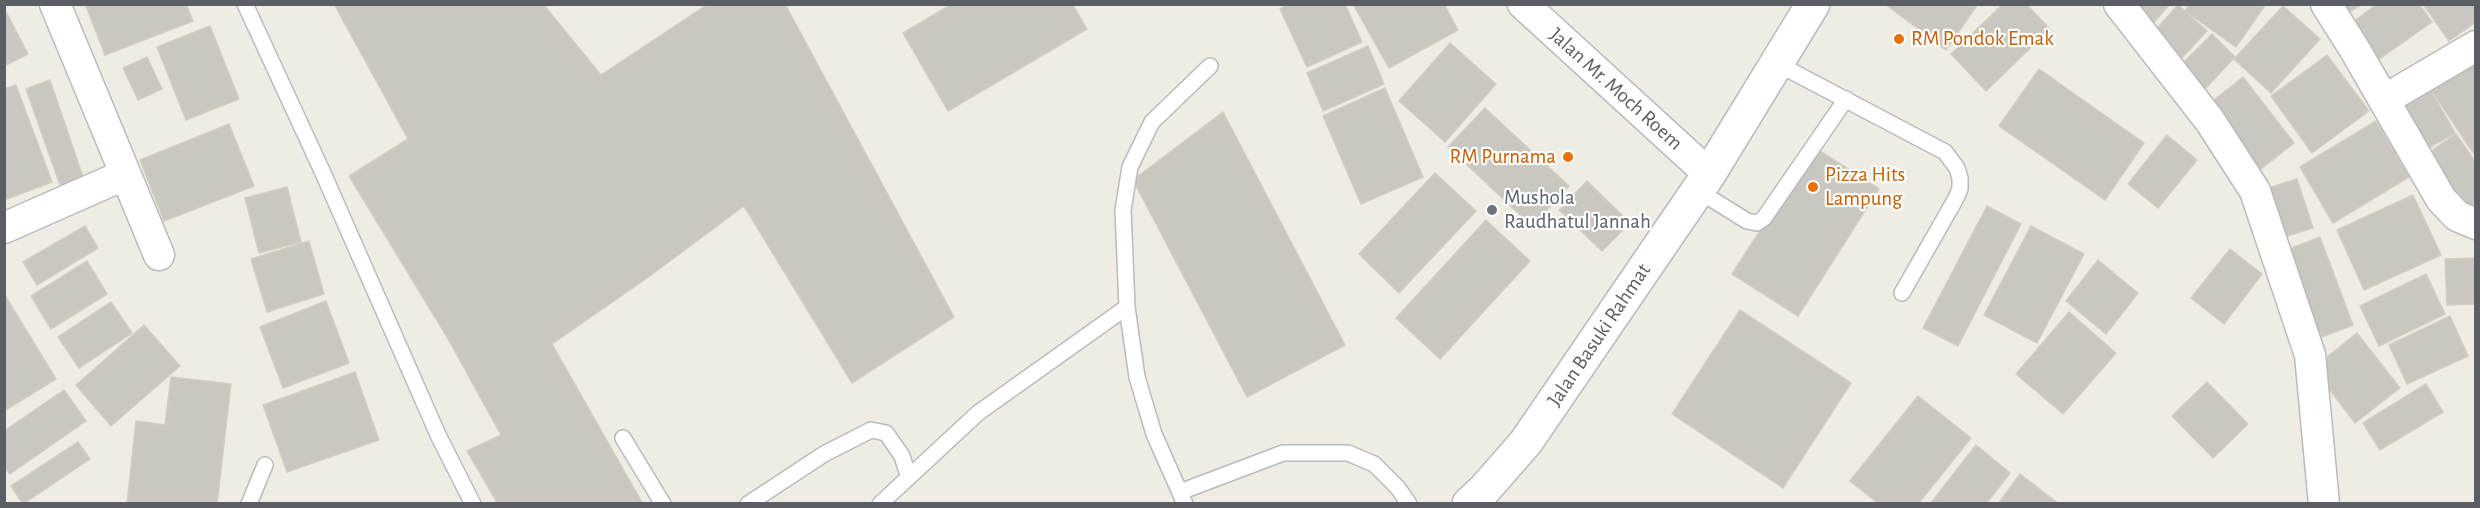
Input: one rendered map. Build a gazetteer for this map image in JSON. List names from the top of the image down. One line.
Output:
{"streets":{"main road":["Jalan Basuki Rahmat"],"street":["Jalan Mr. Moch Roem"]},"crossings":[["Jalan Mr. Moch Roem","Jalan Basuki Rahmat"]],"places":["RM Pondok Emak","RM Purnama","Pizza Hits Lampung","Mushola Raudhatul Jannah"]}
